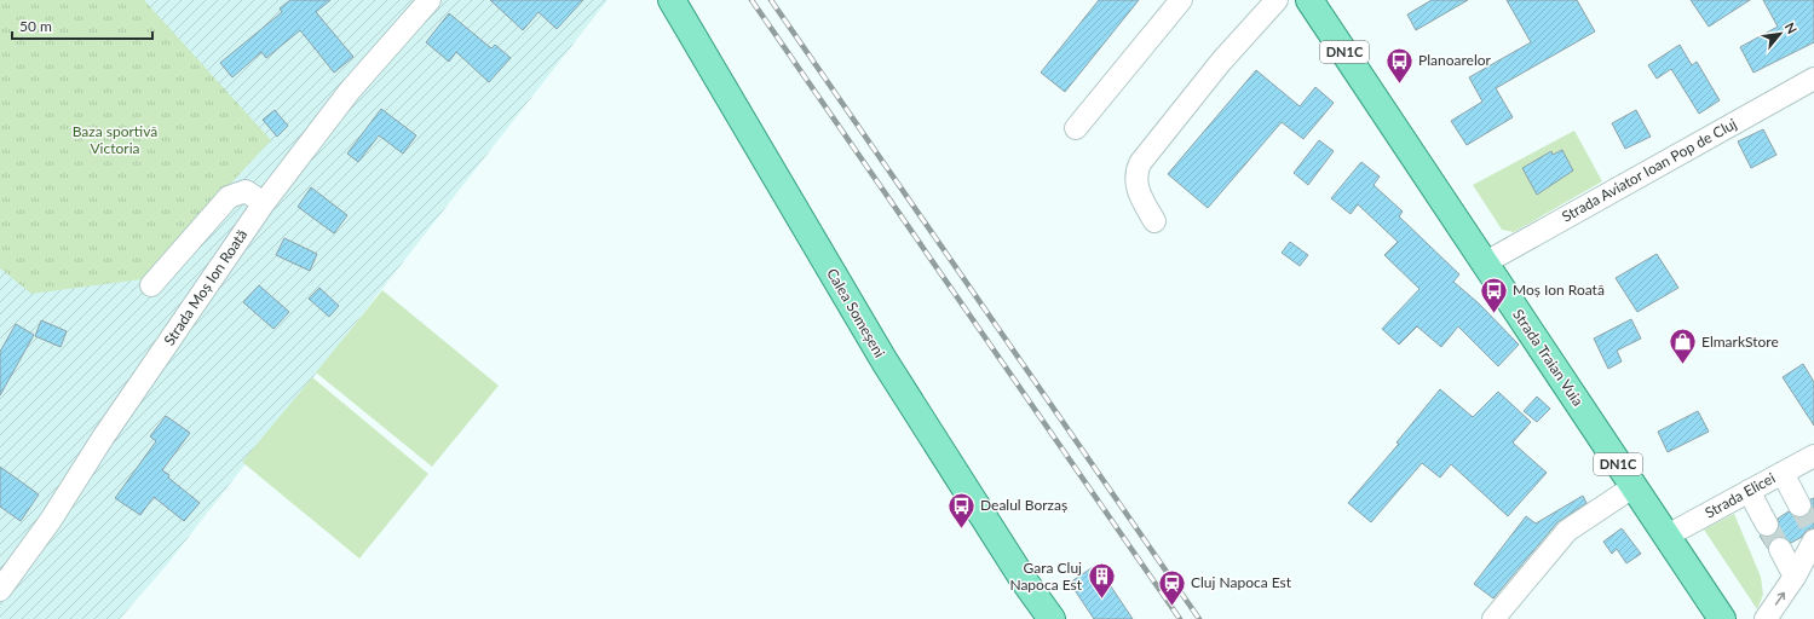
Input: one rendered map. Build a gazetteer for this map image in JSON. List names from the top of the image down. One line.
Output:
{"streets":{"main road":["DN1C","Calea Someșeni","Strada Traian Vuia"],"street":["Strada Aviator Ioan Pop de Cluj","Strada Moș Ion Roată","Strada Elicei"]},"crossings":[["Strada Aviator Ioan Pop de Cluj","Strada Traian Vuia"],["Strada Traian Vuia","Strada Elicei"]],"parks":["Baza sportivă Victoria"],"places":{"bus stop":["Planoarelor","Moș Ion Roată","Dealul Borzaș"],"shop":["ElmarkStore"],"building":["Gara Cluj Napoca Est"],"station":["Cluj Napoca Est"]},"scale_bar":"50 m","north":"top right"}
